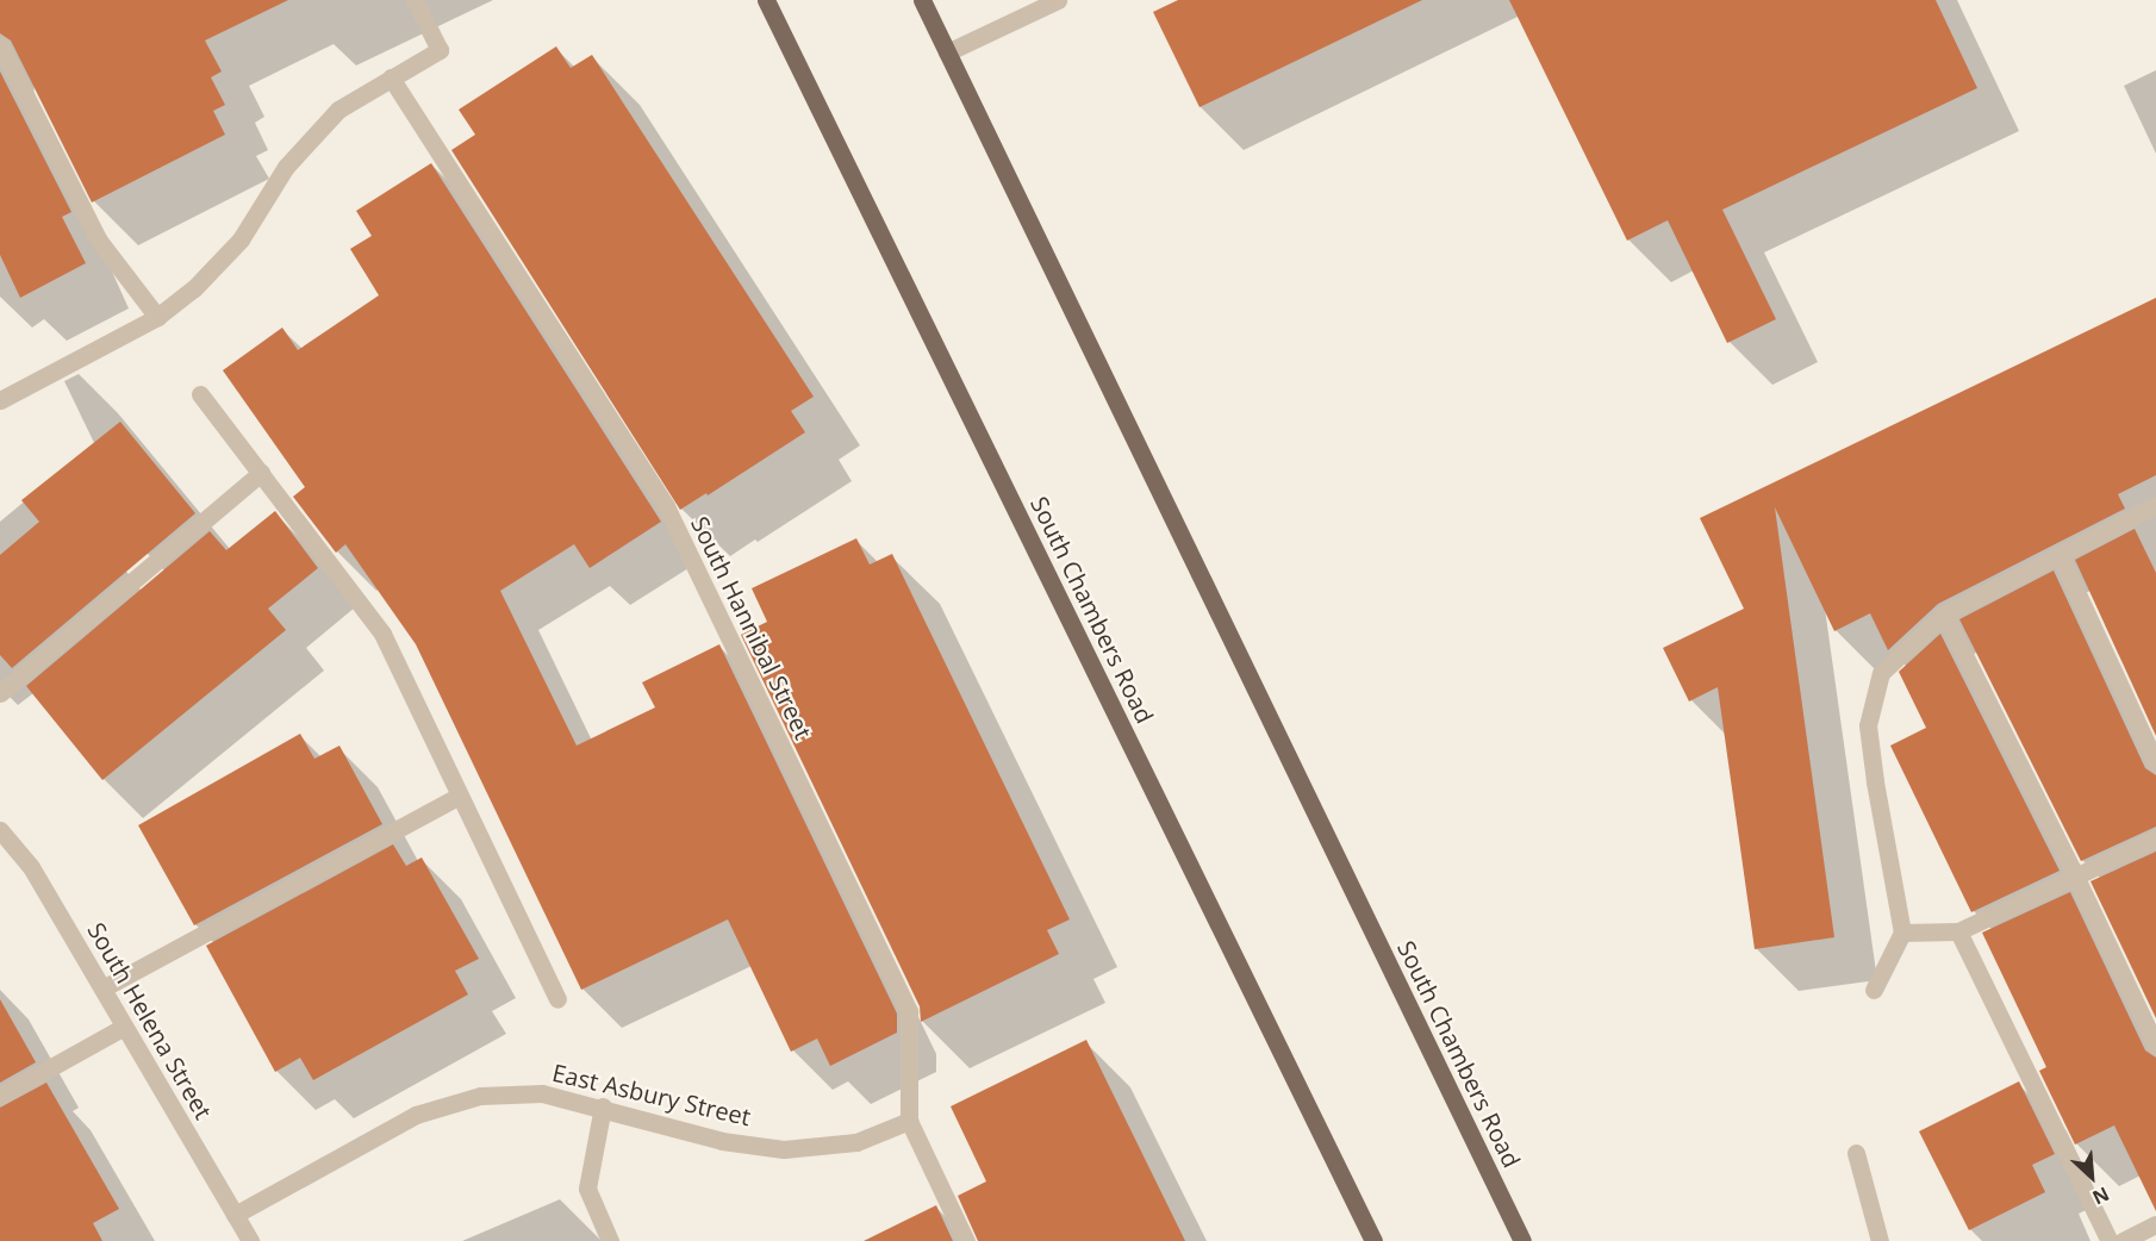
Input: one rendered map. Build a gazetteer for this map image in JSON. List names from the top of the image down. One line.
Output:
{"streets":{"main road":["South Chambers Road"],"street":["South Hannibal Street","South Helena Street","East Asbury Street"]},"crossings":[["South Hannibal Street","East Asbury Street"],["South Helena Street","East Asbury Street"]],"north":"bottom right"}
